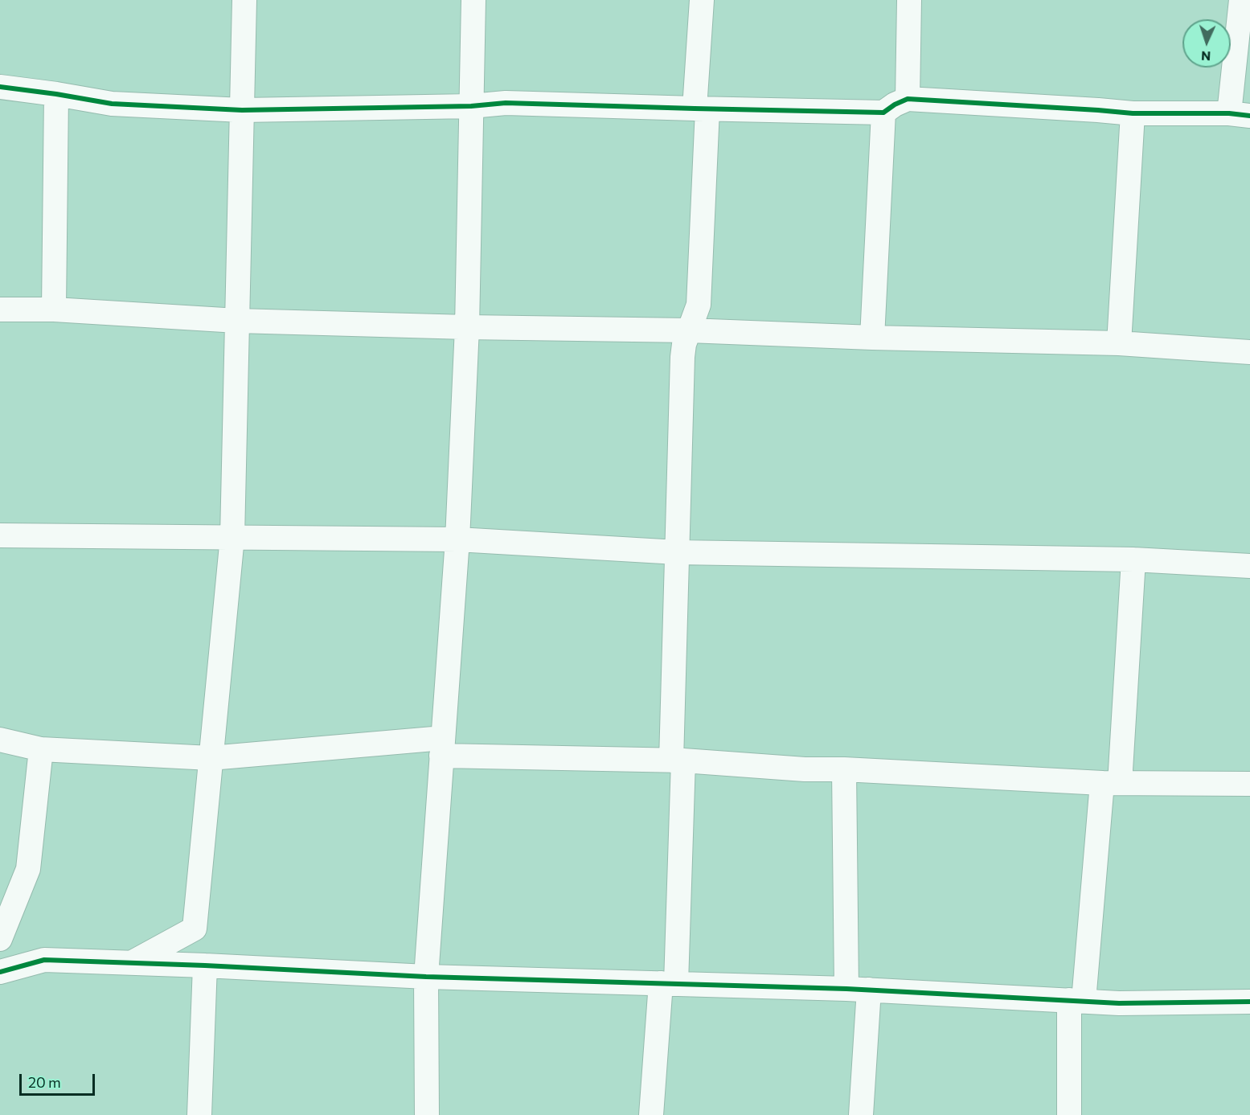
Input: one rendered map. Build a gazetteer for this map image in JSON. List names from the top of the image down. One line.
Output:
{"scale_bar":"20 m","north":"bottom"}
